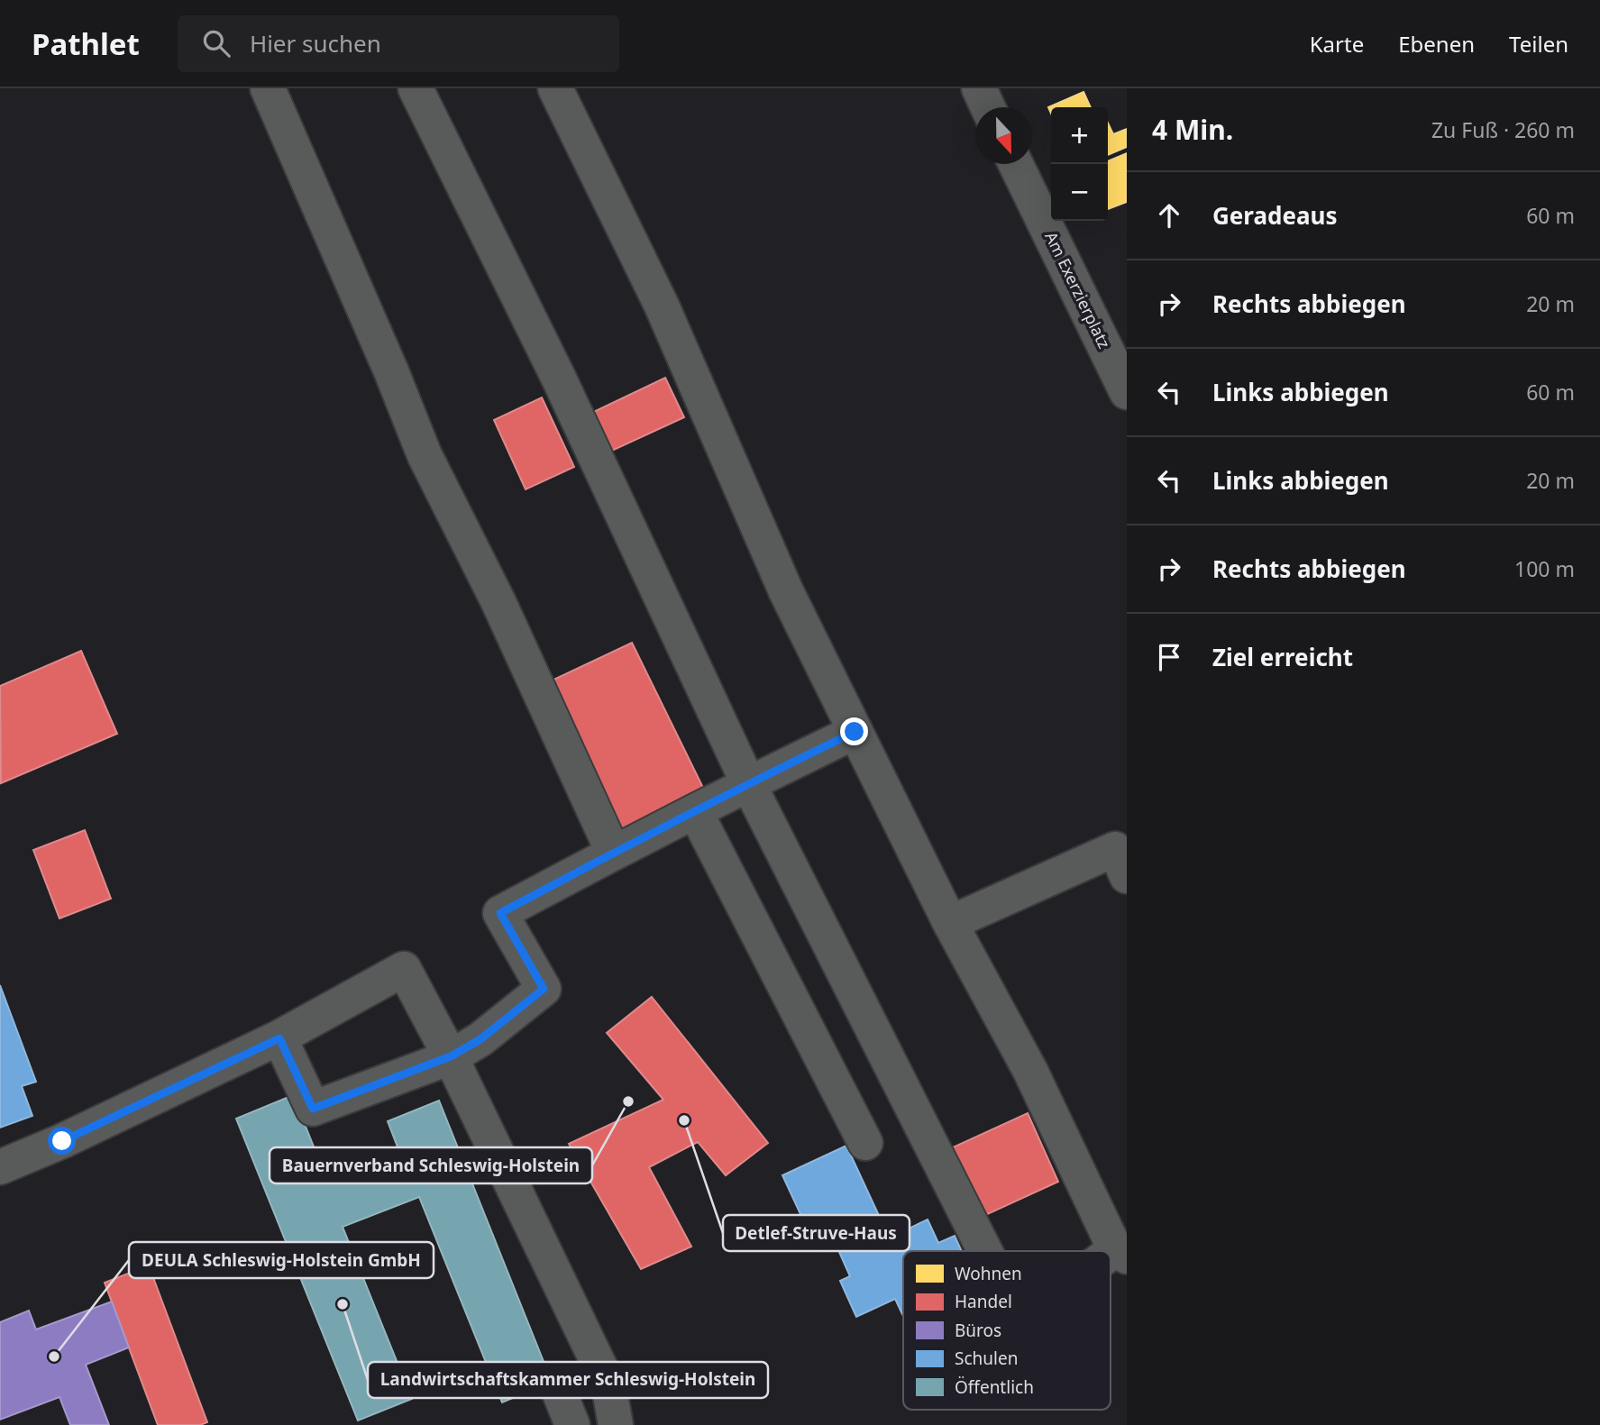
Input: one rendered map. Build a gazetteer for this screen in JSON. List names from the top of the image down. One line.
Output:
{"streets":{"street":["Am Exerzierplatz"]},"places":["Bauernverband Schleswig-Holstein","Detlef-Struve-Haus","Landwirtschaftskammer Schleswig-Holstein","DEULA Schleswig-Holstein GmbH"],"legend":["Wohnen","Handel","Büros","Schulen","Öffentlich"],"north":"bottom","page":{"header":"Pathlet","search":"Hier suchen","nav":["Karte","Ebenen","Teilen"],"heading":["4 Min.","Zu Fuß · 260 m"],"map_buttons":["+","−"],"list":[["Geradeaus","60 m"],["Rechts abbiegen","20 m"],["Links abbiegen","60 m"],["Links abbiegen","20 m"],["Rechts abbiegen","100 m"],"Ziel erreicht"]}}
